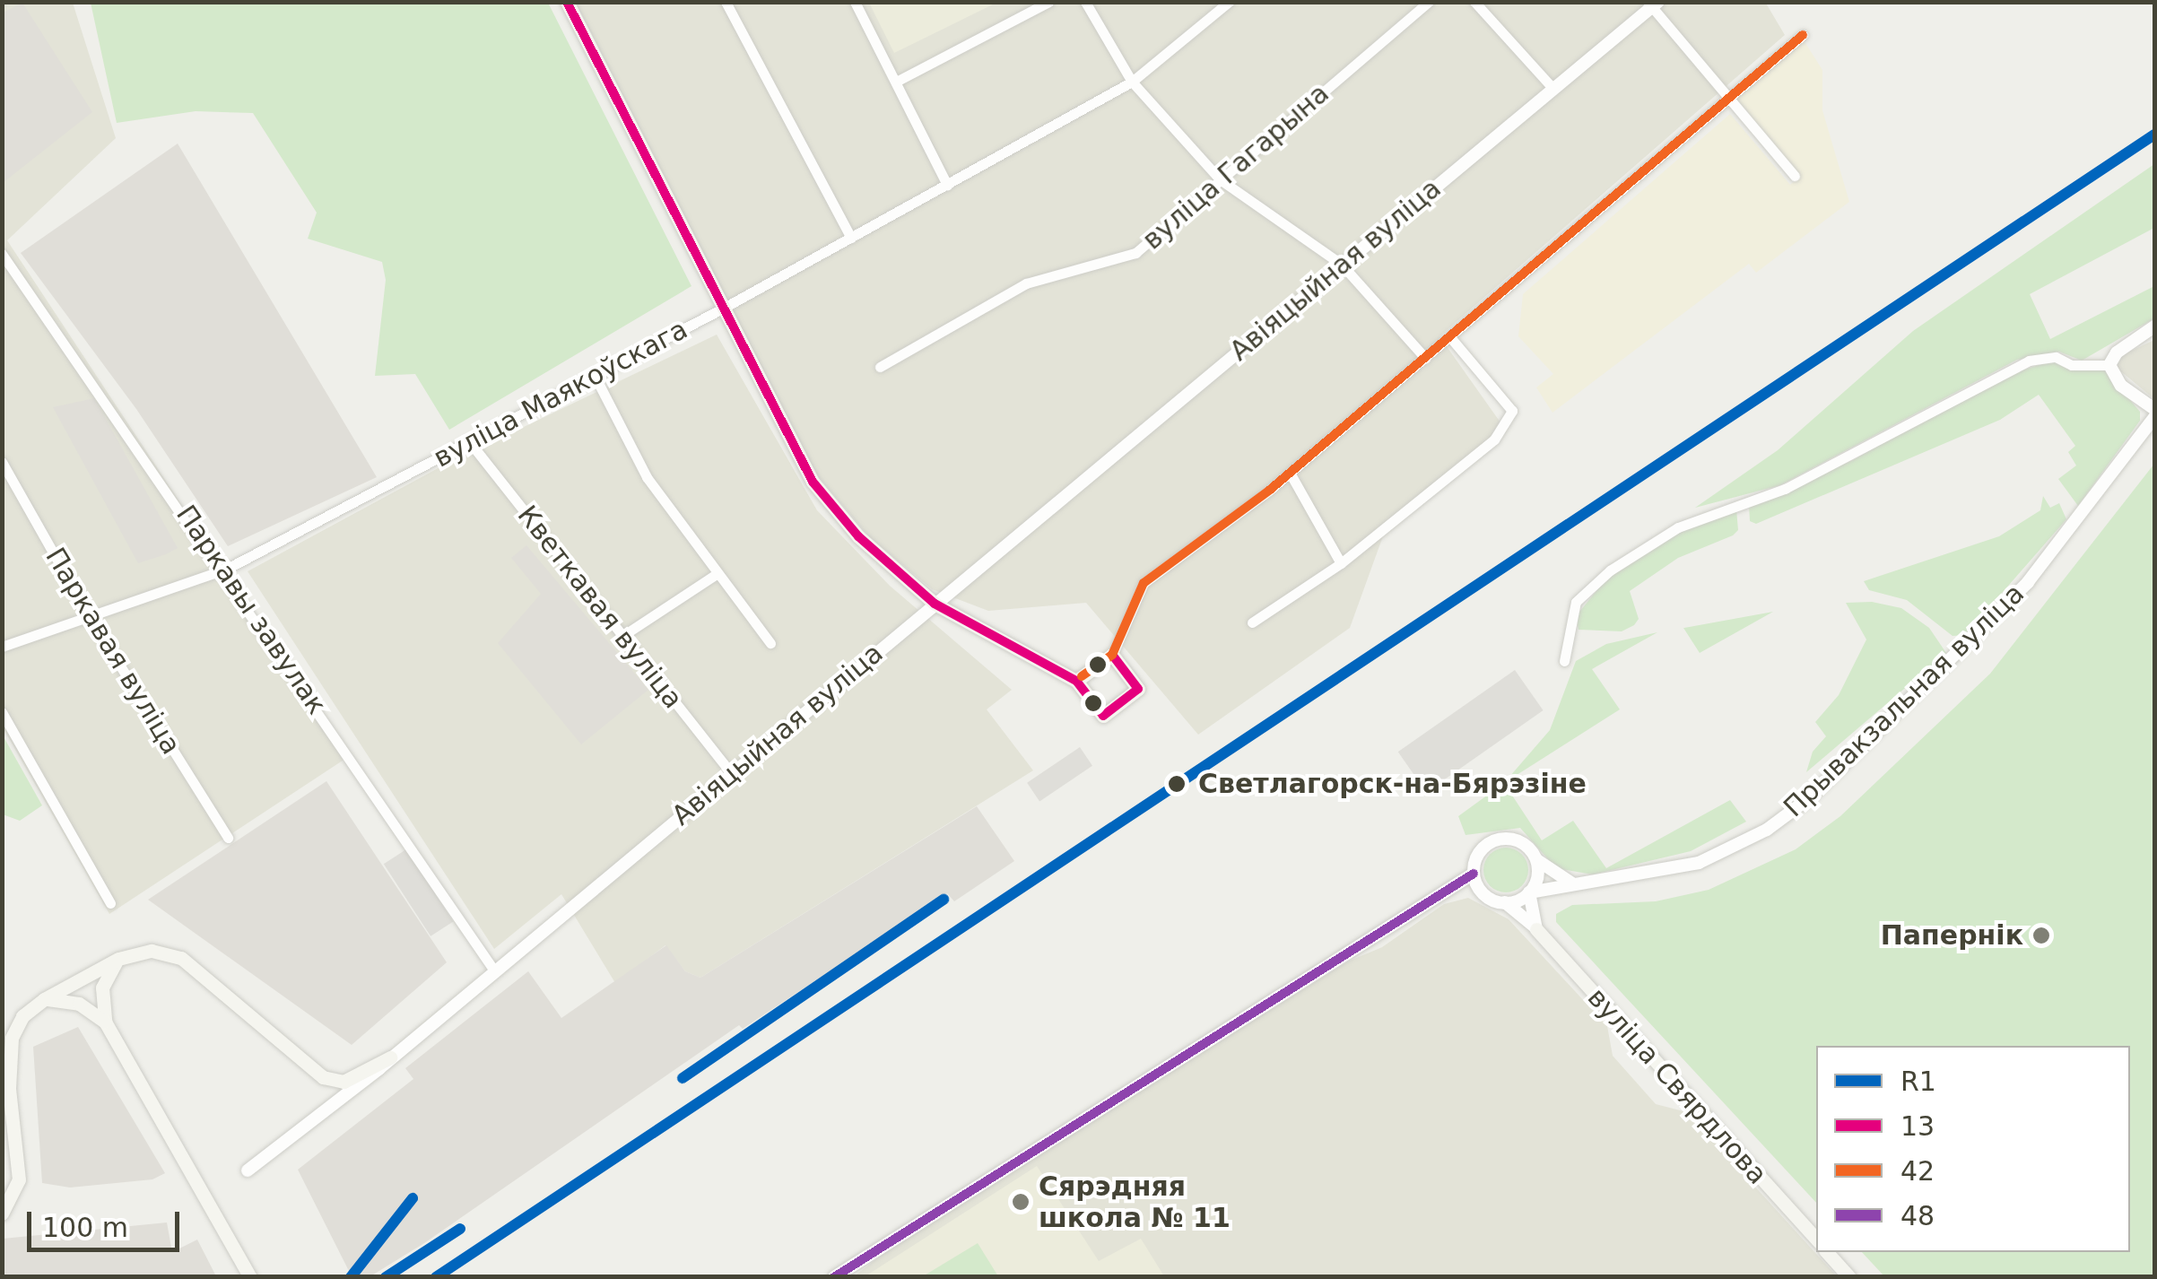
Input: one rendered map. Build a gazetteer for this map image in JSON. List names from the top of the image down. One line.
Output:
{"streets":{"main road":["Авіяцыйная вуліца","вуліца Свярдлова"],"street":["вуліца Гагарына","вуліца Маякоўскага","Кветкавая вуліца","Паркавы завулак","Паркавая вуліца","Прывакзальная вуліца"]},"crossings":[["Авіяцыйная вуліца","Кветкавая вуліца"],["Авіяцыйная вуліца","Паркавы завулак"],["вуліца Маякоўскага","Кветкавая вуліца"],["вуліца Маякоўскага","Паркавы завулак"],["вуліца Маякоўскага","Паркавая вуліца"],["Прывакзальная вуліца","вуліца Свярдлова"]],"places":["Светлагорск-на-Бярэзіне","Папернік","Сярэдняя школа № 11"],"lines":["transit line 13","transit line 42","transit line R1","transit line 48"],"legend":["R1","13","42","48"],"scale_bar":"100 m"}
